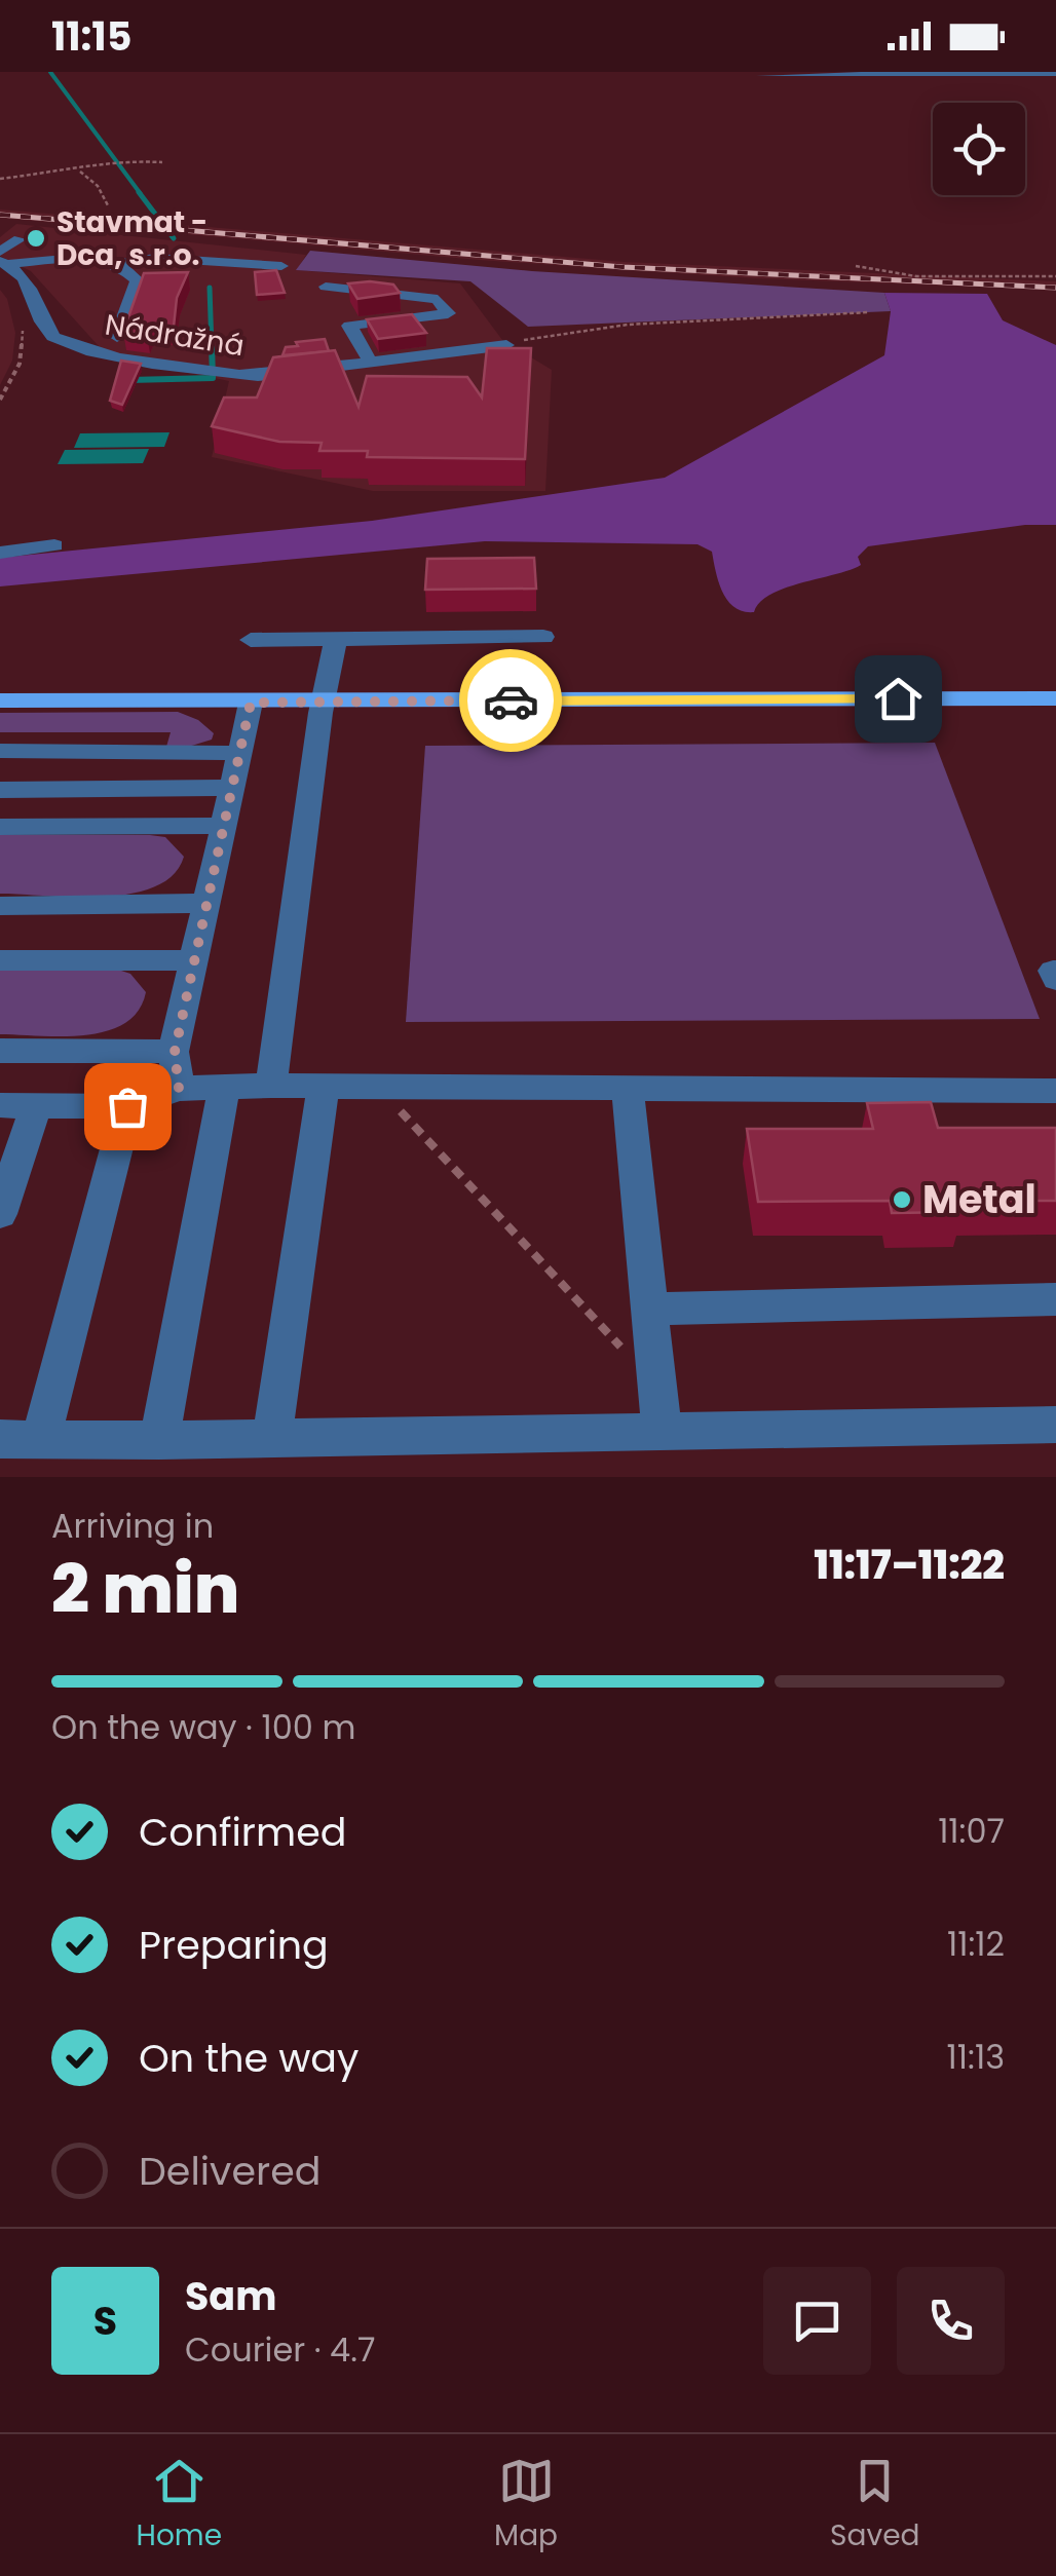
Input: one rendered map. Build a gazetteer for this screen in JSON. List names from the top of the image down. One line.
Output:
{"streets":{"street":["Nádražná"]},"places":["Stavmat - Dca, s.r.o.","Metal"],"page":{"status":"11:15","heading":["2 min","Arriving in","11:17–11:22"],"panel":["Sam","Courier · 4.7"],"bar":"On the way · 100 m","list":[["Confirmed","11:07"],["Preparing","11:12"],["On the way","11:13"],"Delivered"],"round":"S","tabs":["Home","Map","Saved"]}}
